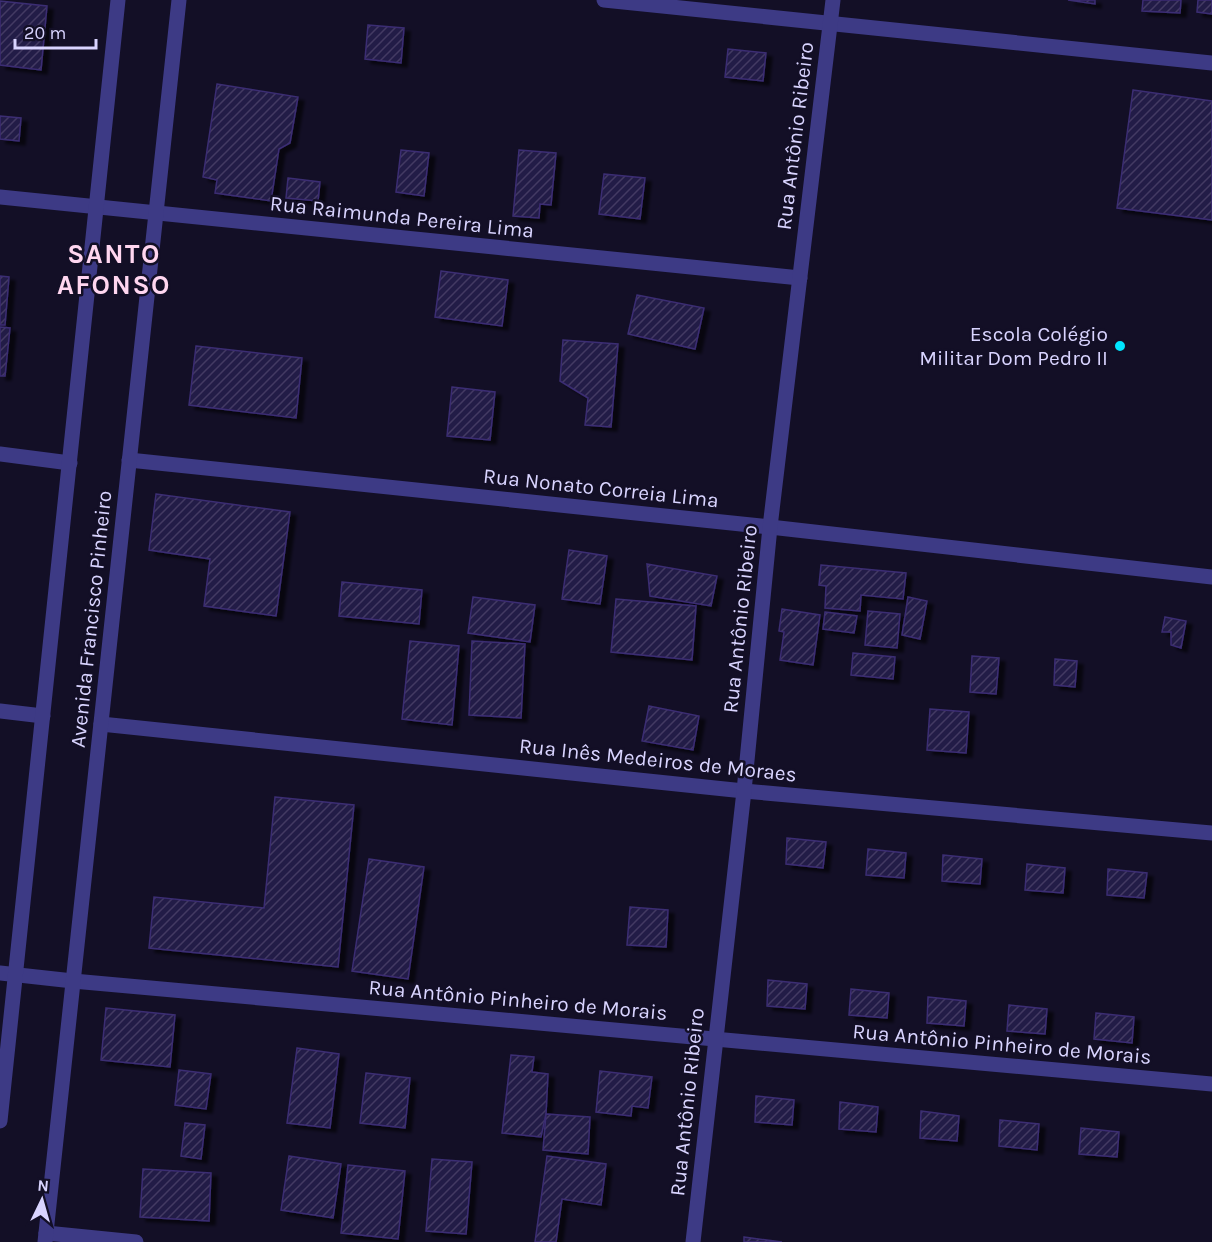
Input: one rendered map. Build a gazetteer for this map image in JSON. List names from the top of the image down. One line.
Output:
{"streets":{"street":["Rua Antônio Ribeiro","Rua Raimunda Pereira Lima","Rua Nonato Correia Lima","Avenida Francisco Pinheiro","Rua Inês Medeiros de Moraes","Rua Antônio Pinheiro de Morais"]},"crossings":[["Rua Antônio Ribeiro","Rua Raimunda Pereira Lima"],["Rua Antônio Ribeiro","Rua Nonato Correia Lima"],["Rua Antônio Ribeiro","Rua Inês Medeiros de Moraes"],["Rua Antônio Ribeiro","Rua Antônio Pinheiro de Morais"],["Rua Raimunda Pereira Lima","Avenida Francisco Pinheiro"],["Rua Nonato Correia Lima","Avenida Francisco Pinheiro"],["Avenida Francisco Pinheiro","Rua Inês Medeiros de Moraes"],["Avenida Francisco Pinheiro","Rua Antônio Pinheiro de Morais"]],"districts":["SANTO AFONSO"],"places":["Escola Colégio Militar Dom Pedro II"],"scale_bar":"20 m","north":"top"}
